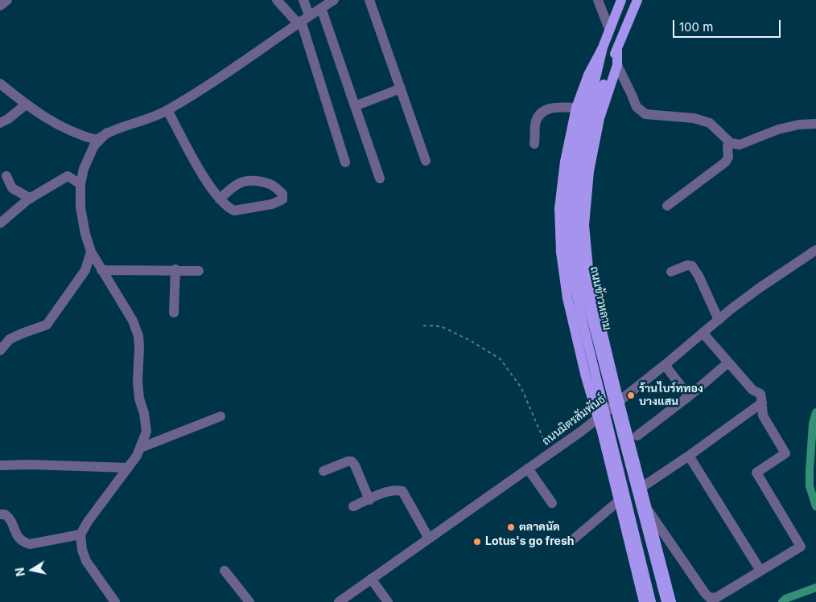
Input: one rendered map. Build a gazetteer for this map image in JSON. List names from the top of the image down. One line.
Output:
{"streets":{"main road":["ถนนข้าวหลาม"],"street":["ถนนมิตรสัมพันธ์"]},"places":["ร้านไบร์ททอง บางแสน","ตลาดนัด","Lotus's go fresh"],"scale_bar":"100 m","north":"left"}
